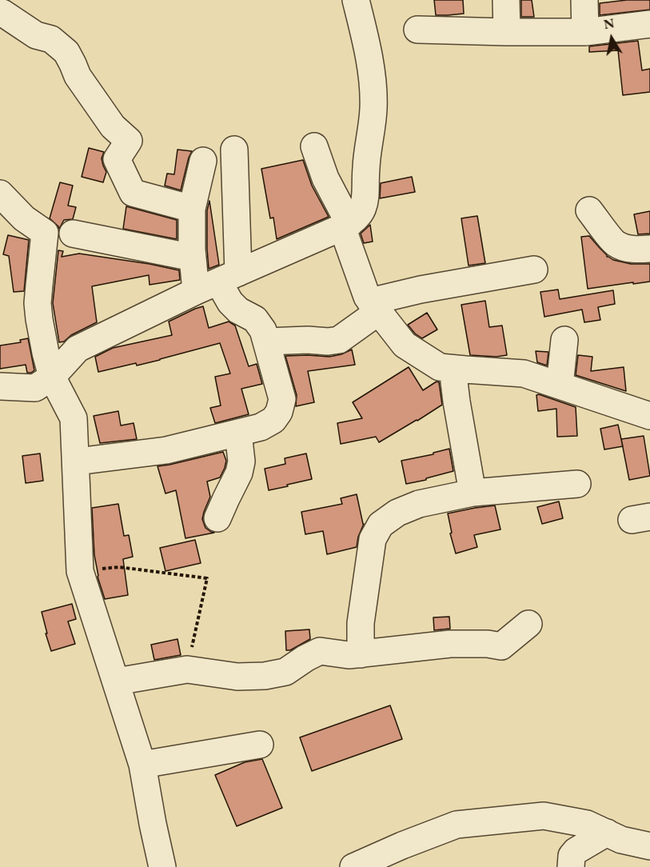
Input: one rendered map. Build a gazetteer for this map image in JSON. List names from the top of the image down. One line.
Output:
{"north":"top"}
